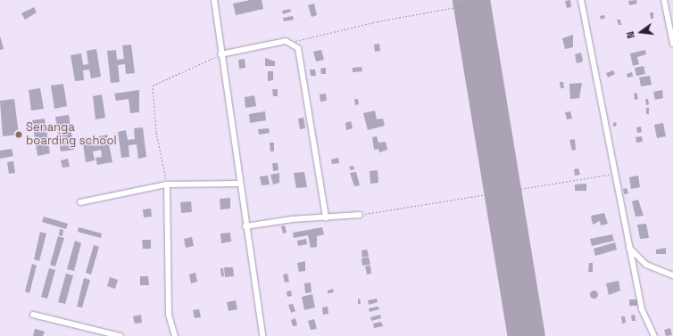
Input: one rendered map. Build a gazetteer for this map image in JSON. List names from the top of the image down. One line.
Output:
{"places":["Senanga boarding school"],"north":"left"}
